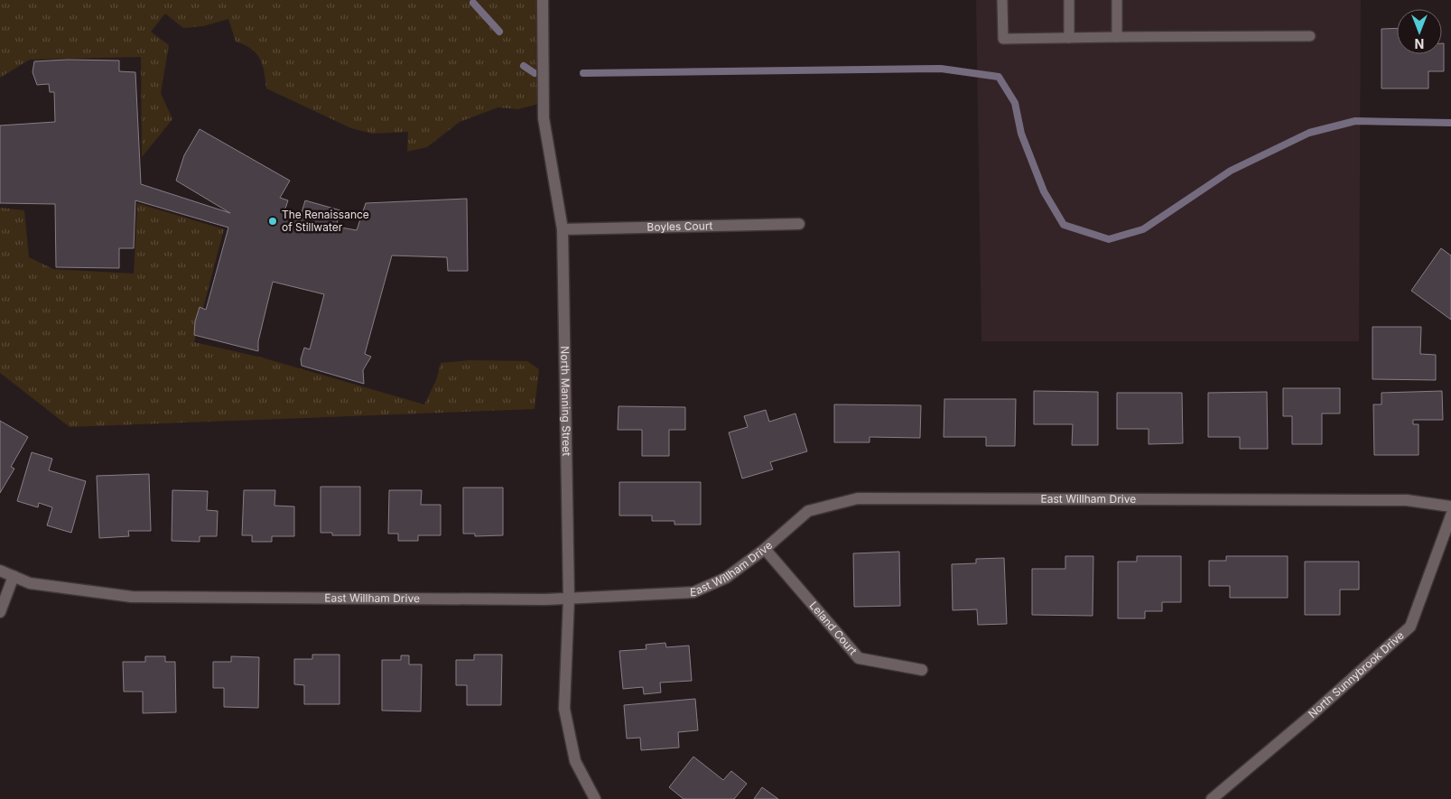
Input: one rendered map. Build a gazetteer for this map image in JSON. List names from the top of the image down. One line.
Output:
{"streets":{"street":["Boyles Court","North Manning Street","East Willham Drive","Leland Court","North Sunnybrook Drive"]},"crossings":[["Boyles Court","North Manning Street"],["North Manning Street","East Willham Drive"],["East Willham Drive","Leland Court"]],"places":["The Renaissance of Stillwater"],"north":"bottom"}
